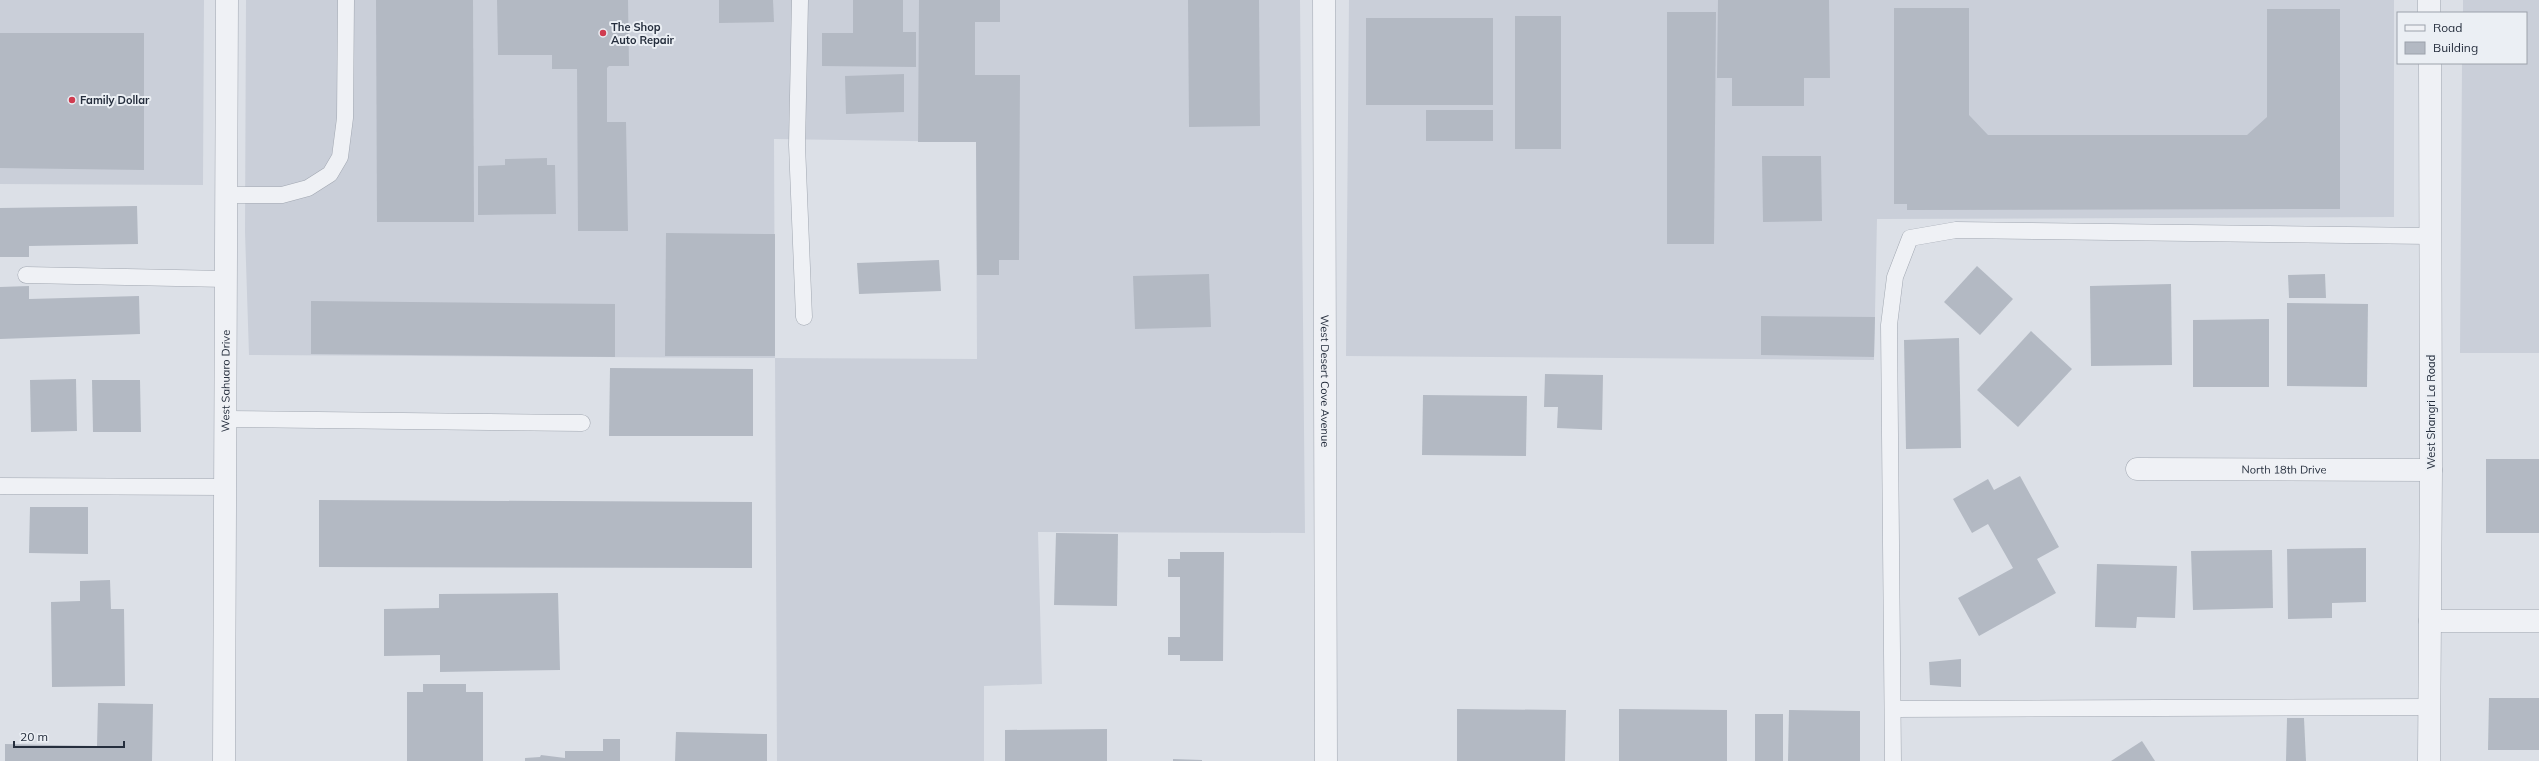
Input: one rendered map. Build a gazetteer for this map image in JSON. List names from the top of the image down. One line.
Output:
{"streets":{"street":["West Desert Cove Avenue","West Sahuaro Drive","West Shangri La Road","North 18th Drive"]},"crossings":[["West Shangri La Road","North 18th Drive"]],"places":["The Shop Auto Repair","Family Dollar"],"legend":["Road","Building"],"scale_bar":"20 m"}
